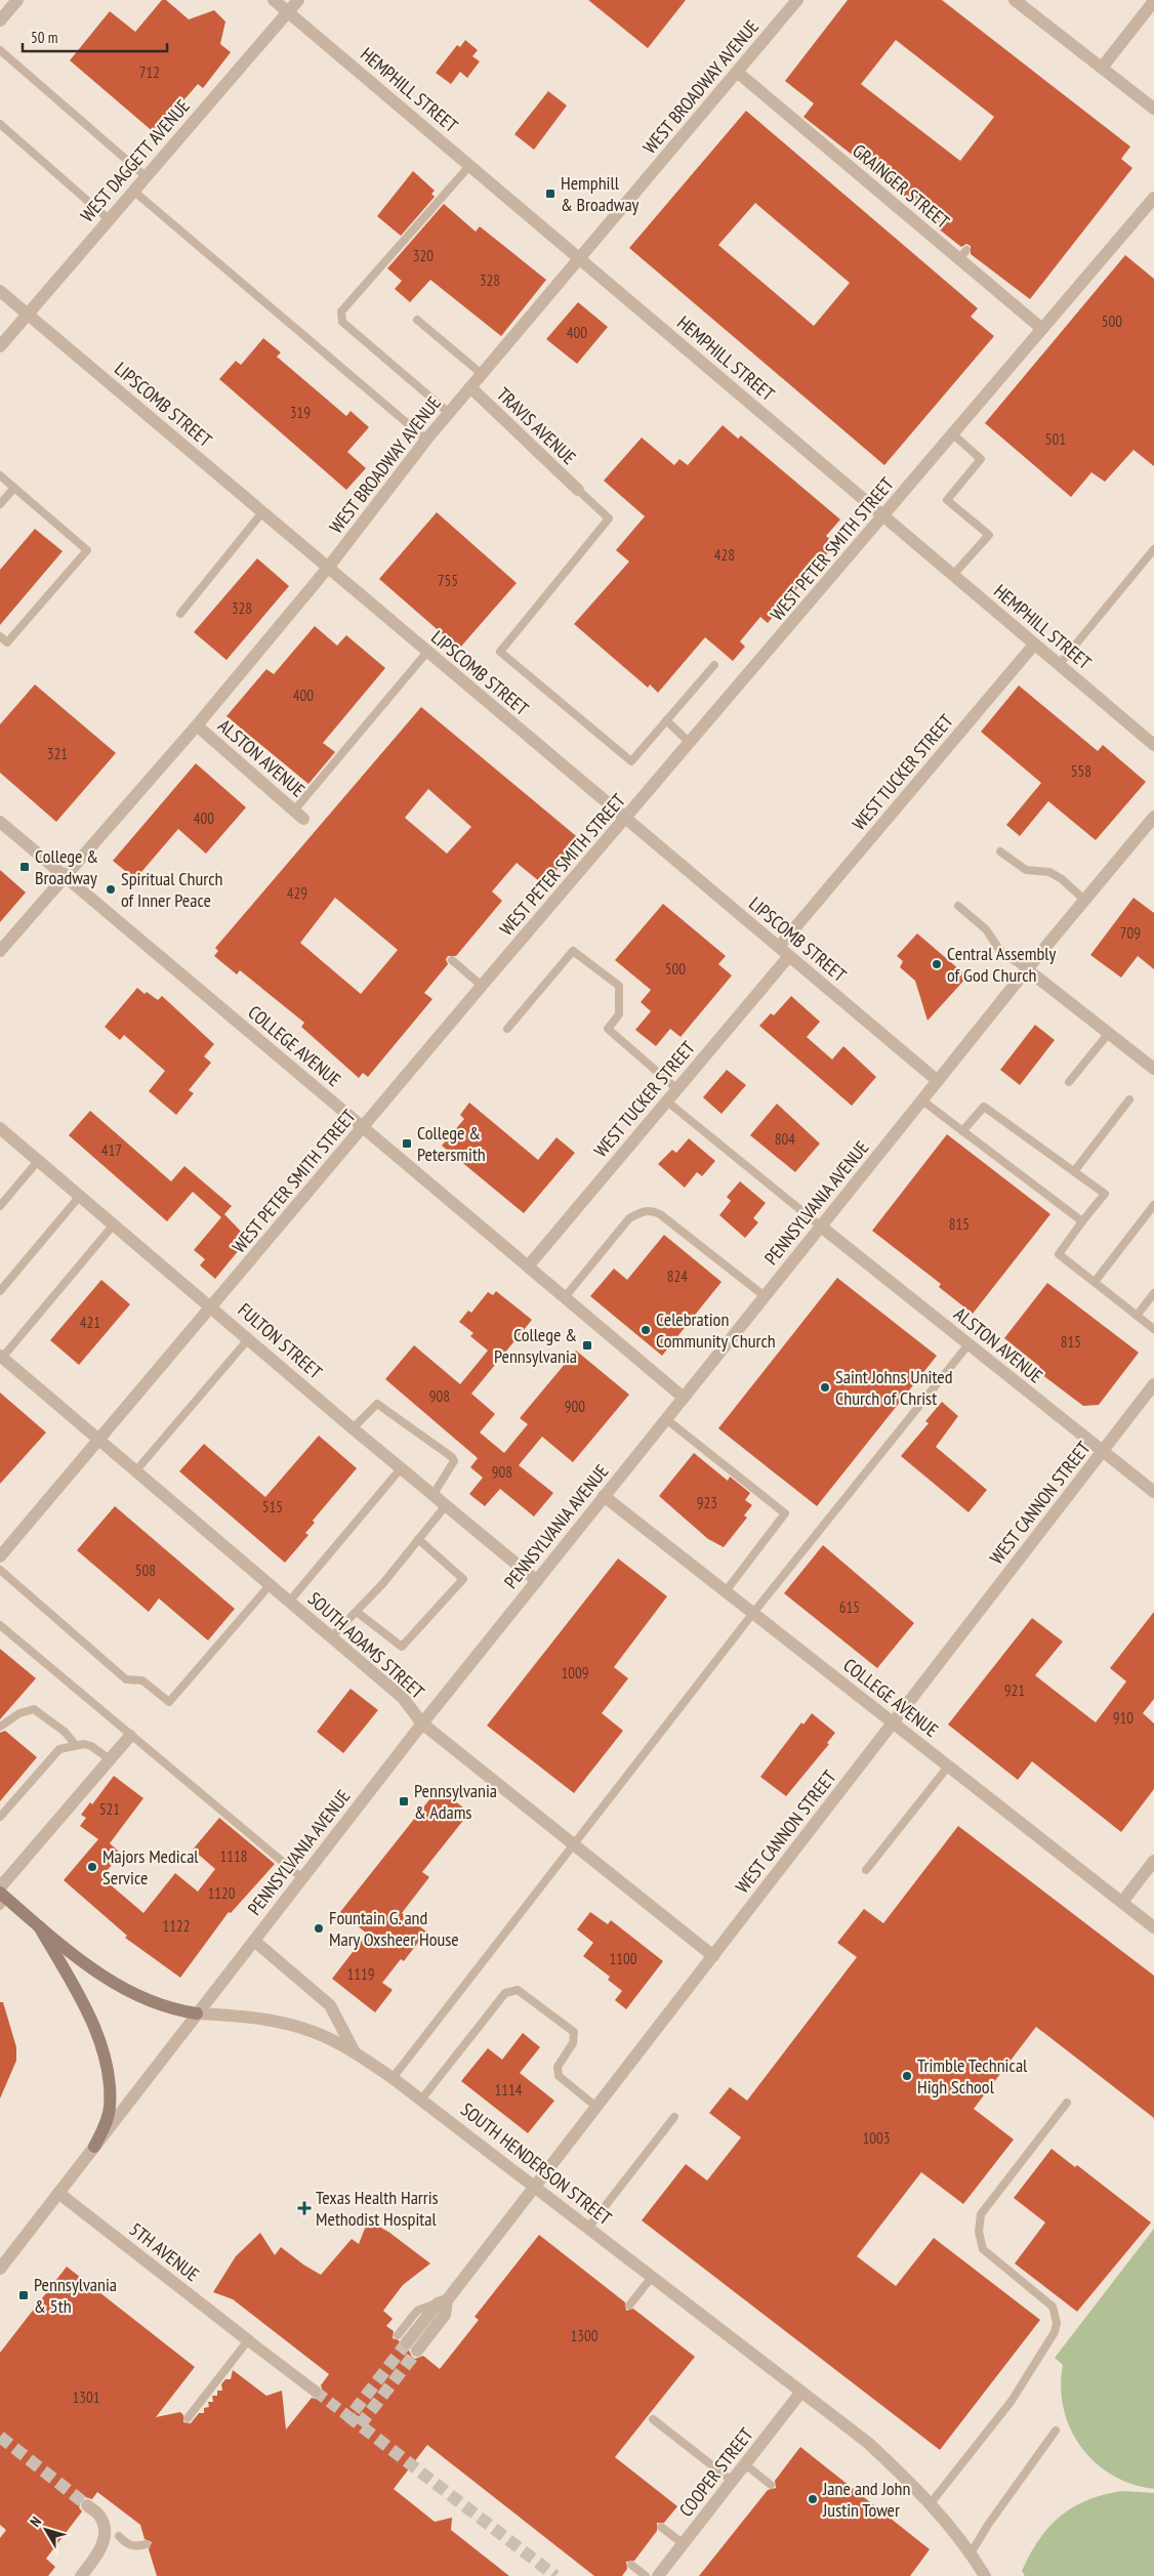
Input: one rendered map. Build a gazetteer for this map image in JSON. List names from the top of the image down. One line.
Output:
{"streets":{"main road":["SOUTH HENDERSON STREET"],"street":["WEST BROADWAY AVENUE","HEMPHILL STREET","WEST DAGGETT AVENUE","GRAINGER STREET","LIPSCOMB STREET","TRAVIS AVENUE","WEST PETER SMITH STREET","ALSTON AVENUE","WEST TUCKER STREET","COLLEGE AVENUE","PENNSYLVANIA AVENUE","FULTON STREET","WEST CANNON STREET","SOUTH ADAMS STREET","5TH AVENUE","COOPER STREET"]},"crossings":[["WEST BROADWAY AVENUE","HEMPHILL STREET"],["WEST BROADWAY AVENUE","GRAINGER STREET"],["WEST BROADWAY AVENUE","LIPSCOMB STREET"],["WEST BROADWAY AVENUE","TRAVIS AVENUE"],["WEST BROADWAY AVENUE","ALSTON AVENUE"],["WEST BROADWAY AVENUE","COLLEGE AVENUE"],["HEMPHILL STREET","WEST DAGGETT AVENUE"],["HEMPHILL STREET","WEST PETER SMITH STREET"],["HEMPHILL STREET","WEST TUCKER STREET"],["WEST DAGGETT AVENUE","LIPSCOMB STREET"],["GRAINGER STREET","WEST PETER SMITH STREET"],["LIPSCOMB STREET","WEST PETER SMITH STREET"],["LIPSCOMB STREET","WEST TUCKER STREET"],["LIPSCOMB STREET","PENNSYLVANIA AVENUE"],["WEST PETER SMITH STREET","COLLEGE AVENUE"],["WEST PETER SMITH STREET","FULTON STREET"],["WEST PETER SMITH STREET","SOUTH ADAMS STREET"],["ALSTON AVENUE","PENNSYLVANIA AVENUE"],["ALSTON AVENUE","WEST CANNON STREET"],["WEST TUCKER STREET","COLLEGE AVENUE"],["COLLEGE AVENUE","PENNSYLVANIA AVENUE"],["COLLEGE AVENUE","WEST CANNON STREET"],["PENNSYLVANIA AVENUE","FULTON STREET"],["PENNSYLVANIA AVENUE","SOUTH ADAMS STREET"],["PENNSYLVANIA AVENUE","SOUTH HENDERSON STREET"],["PENNSYLVANIA AVENUE","5TH AVENUE"],["WEST CANNON STREET","SOUTH ADAMS STREET"],["WEST CANNON STREET","SOUTH HENDERSON STREET"],["SOUTH HENDERSON STREET","COOPER STREET"]],"places":{"transit":["Hemphill & Broadway","College & Broadway","College & Petersmith","College & Pennsylvania","Pennsylvania & Adams","Pennsylvania & 5th"],"other":["Spiritual Church of Inner Peace","Central Assembly of God Church","Celebration Community Church","Saint Johns United Church of Christ","Majors Medical Service","Fountain G. and Mary Oxsheer House","Trimble Technical High School","Jane and John Justin Tower"],"health":["Texas Health Harris Methodist Hospital"]},"house_numbers":["712","320","328","500","400","319","501","428","755","328","400","321","558","400","429","709","500","804","417","815","824","421","815","908","900","908","923","515","508","615","1009","921","910","521","1118","1120","1122","1100","1119","1114","1003","1300","1301"],"scale_bar":"50 m","north":"top left"}
